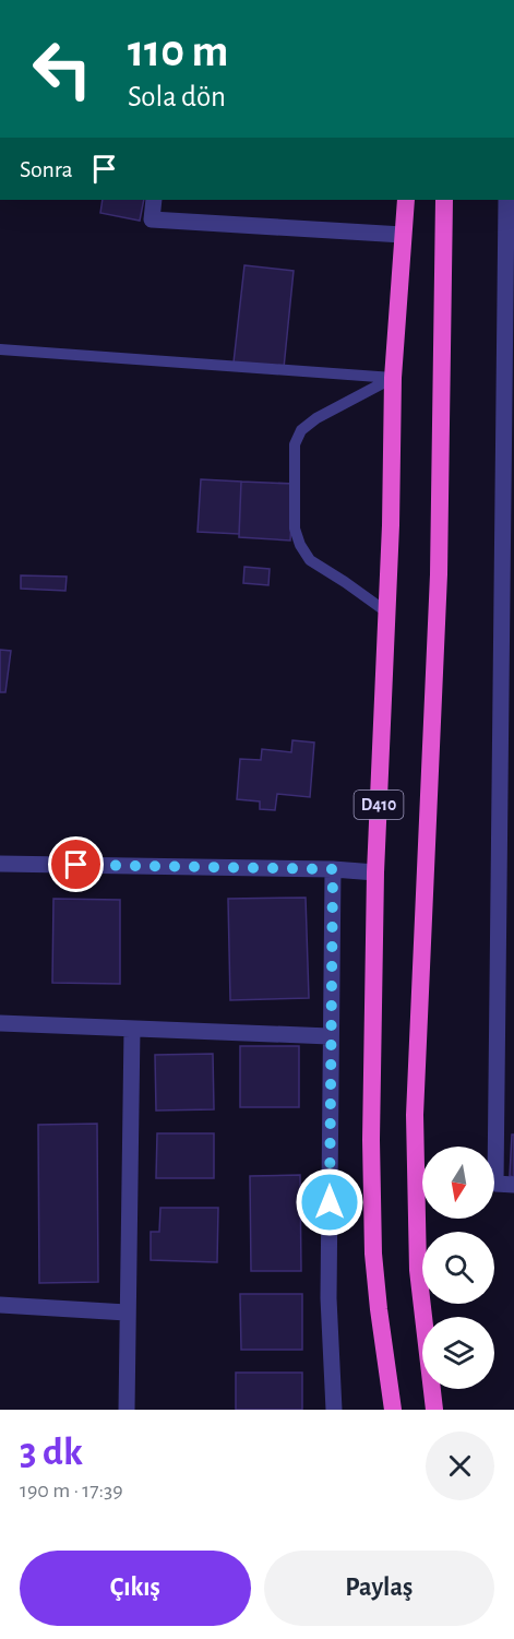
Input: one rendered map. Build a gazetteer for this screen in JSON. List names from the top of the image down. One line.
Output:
{"streets":{"highway":["D410"]},"north":"bottom","page":{"turn":["110 m","Sola dön"],"then":"Sonra","heading":["3 dk","190 m · 17:39"],"buttons":["Çıkış","Paylaş"]}}
